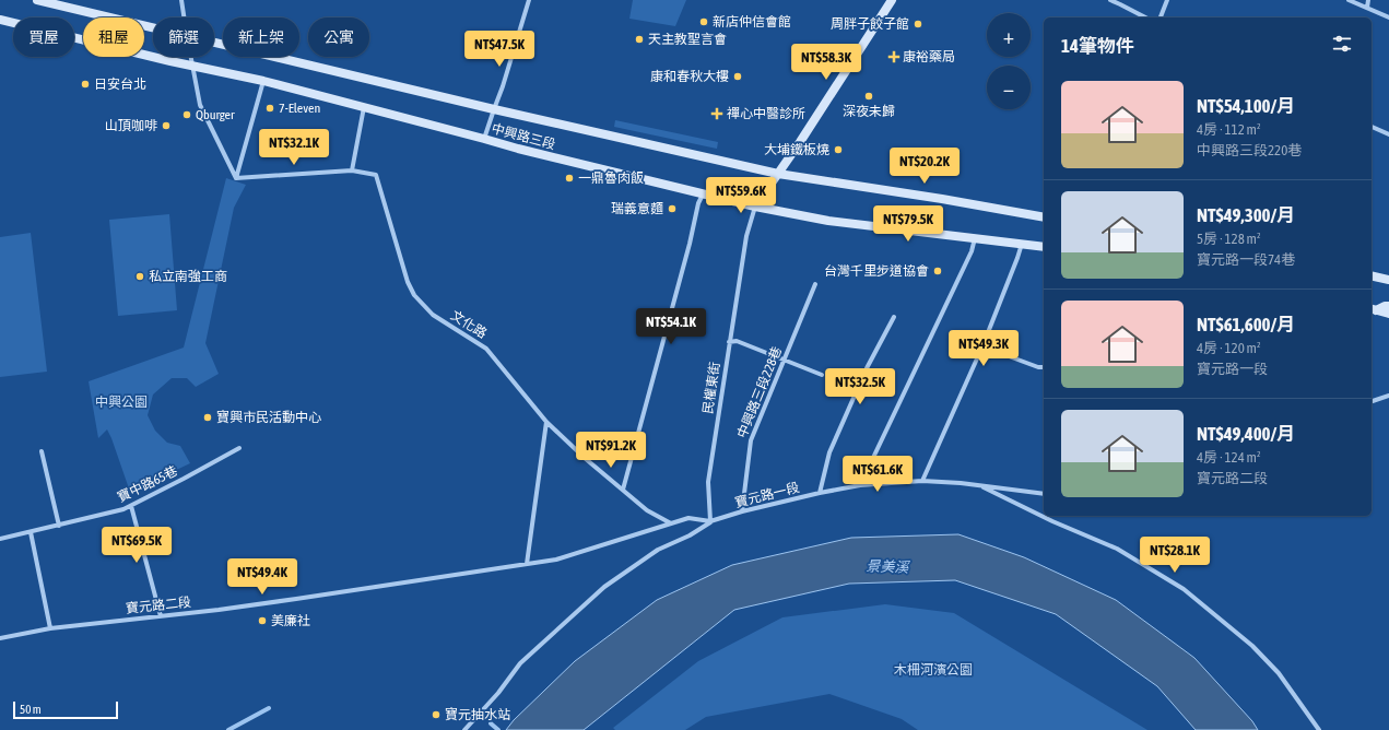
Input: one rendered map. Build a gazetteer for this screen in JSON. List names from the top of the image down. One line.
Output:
{"streets":{"street":["中興路三段","文化路","民權東街","中興路三段228巷","寶中路65巷","寶元路一段","寶元路二段"]},"crossings":[["中興路三段","民權東街"],["民權東街","寶元路一段"],["中興路三段228巷","寶元路一段"]],"water":["景美溪"],"parks":["中興公園","木柵河濱公園"],"places":{"other":["新店仲信會館","周胖子餃子館","天主教聖言會","康和春秋大樓","日安台北","深夜未歸","7-Eleven","Qburger","山頂咖啡","大埔鐵板燒","一鼎魯肉飯","瑞義意麵","台灣千里步道協會","私立南強工商","寶興市民活動中心","美廉社","寶元抽水站"],"health":["康裕藥局","禪心中醫診所"]},"scale_bar":"50 m","page":{"map_buttons":["+","−"],"chip":["買屋","租屋","篩選","新上架","公寓"],"heading":"14筆物件","price":["NT$47.5K","NT$58.3K","NT$32.1K","NT$20.2K","NT$59.6K","NT$79.5K","NT$54.1K","NT$49.3K","NT$32.5K","NT$91.2K","NT$61.6K","NT$69.5K","NT$28.1K","NT$49.4K"],"list":[{"name":"NT$54,100/月","note":"4房 · 112 m² · 中興路三段220巷"},{"name":"NT$49,300/月","note":"5房 · 128 m² · 寶元路一段74巷"},{"name":"NT$61,600/月","note":"4房 · 120 m² · 寶元路一段"},{"name":"NT$49,400/月","note":"4房 · 124 m² · 寶元路二段"}],"scale":"50 m"}}
